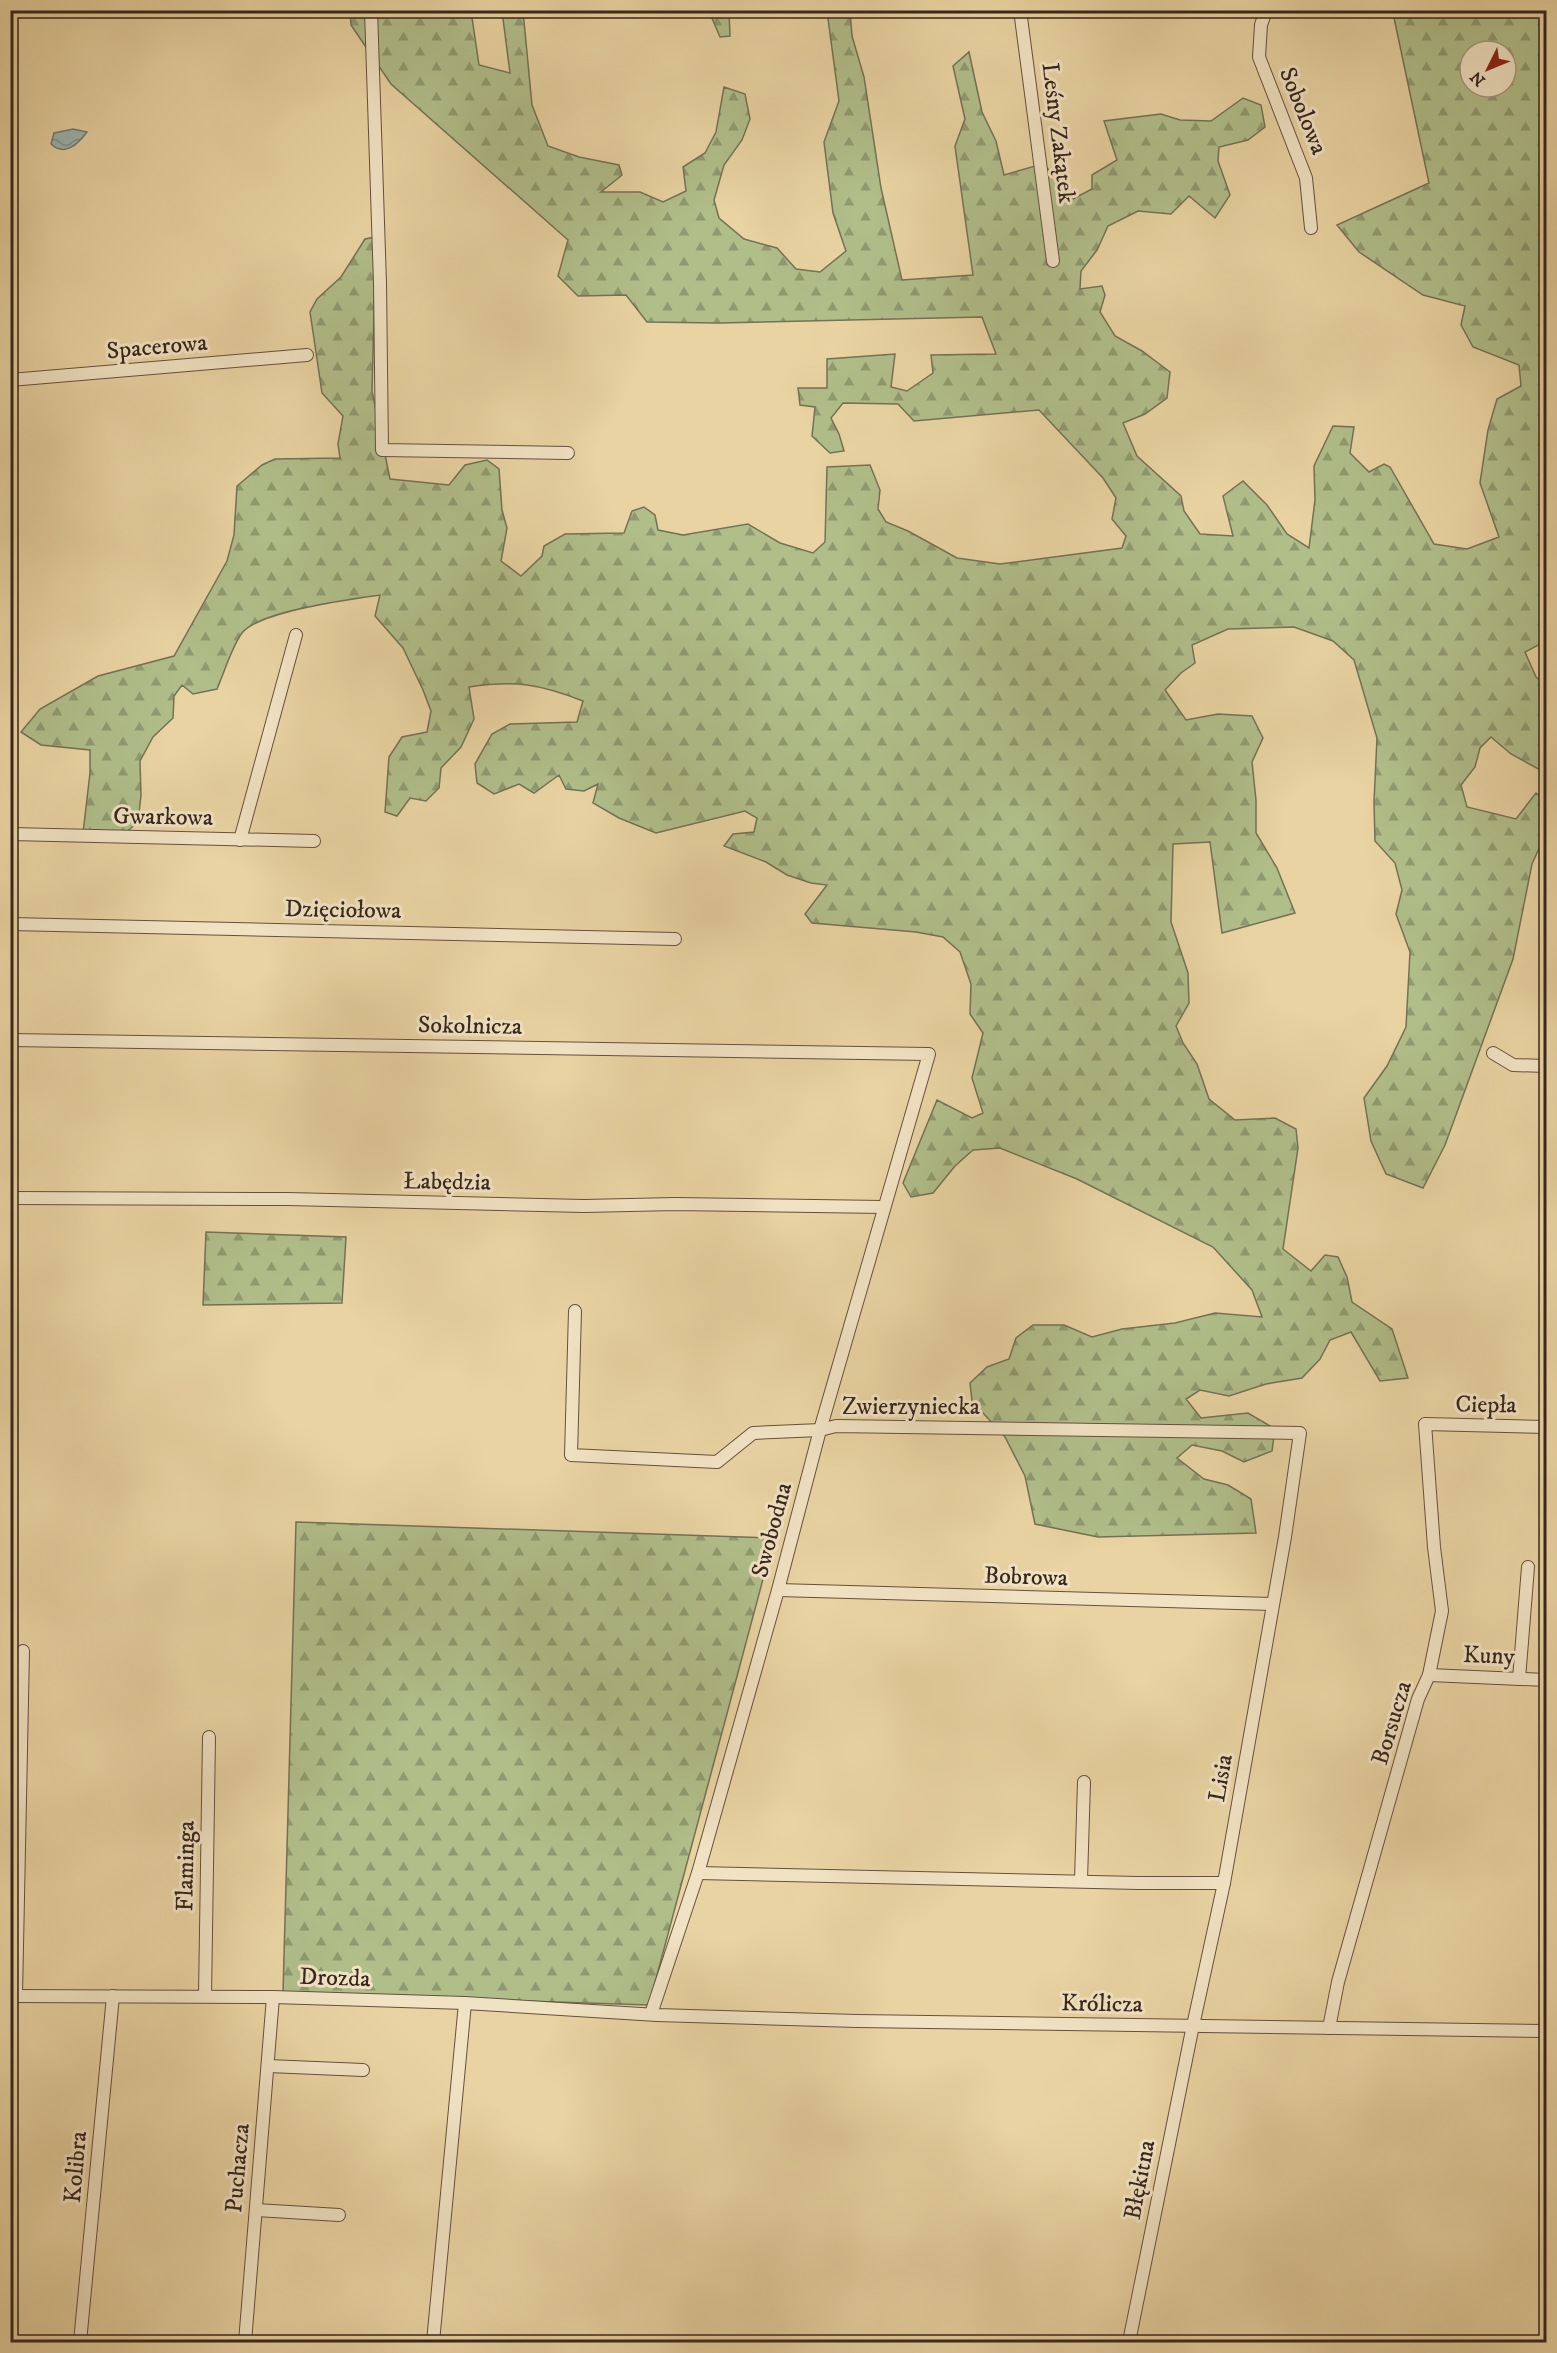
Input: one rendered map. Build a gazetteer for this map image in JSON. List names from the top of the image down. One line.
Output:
{"streets":{"street":["Sobolowa","Leśny Zakątek","Spacerowa","Gwarkowa","Dzięciołowa","Sokolnicza","Łabędzia","Ciepła","Zwierzyniecka","Swobodna","Bobrowa","Kuny","Borsucza","Lisia","Flaminga","Drozda","Królicza","Kolibra","Puchacza","Błękitna"]},"crossings":[["Sokolnicza","Swobodna"],["Łabędzia","Swobodna"],["Ciepła","Borsucza"],["Zwierzyniecka","Swobodna"],["Zwierzyniecka","Lisia"],["Swobodna","Bobrowa"],["Swobodna","Drozda"],["Swobodna","Królicza"],["Bobrowa","Lisia"],["Kuny","Borsucza"],["Borsucza","Królicza"],["Lisia","Królicza"],["Lisia","Błękitna"],["Flaminga","Drozda"],["Drozda","Królicza"],["Drozda","Kolibra"],["Drozda","Puchacza"],["Królicza","Błękitna"]],"north":"bottom left"}
